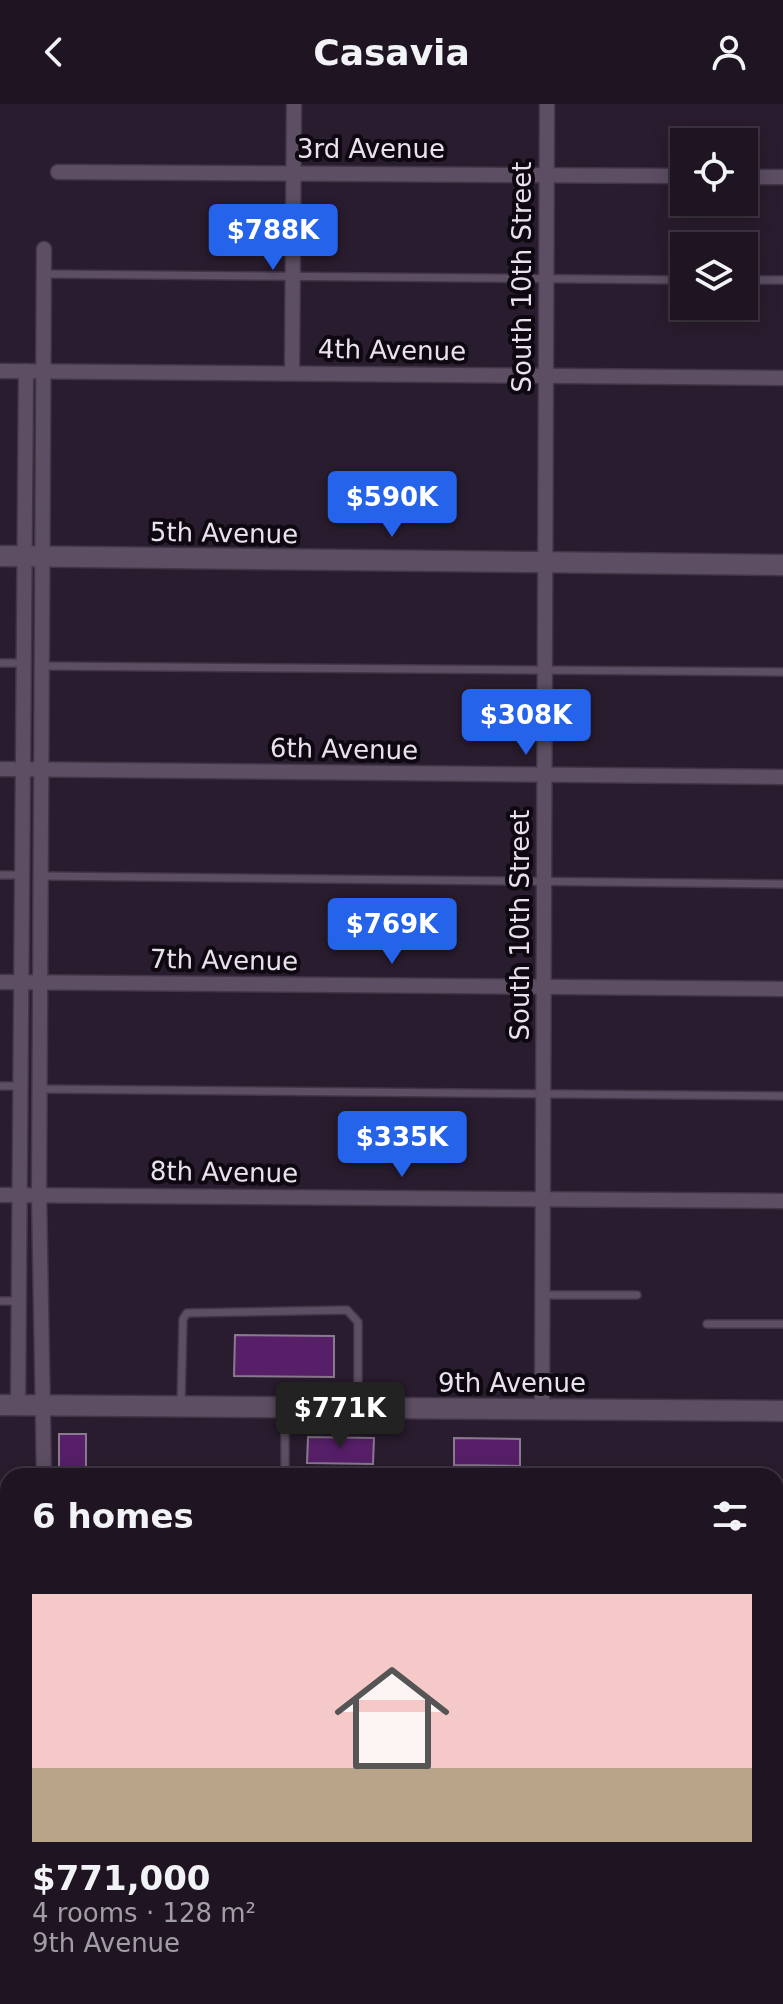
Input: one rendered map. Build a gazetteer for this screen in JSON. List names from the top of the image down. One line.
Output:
{"streets":{"main road":["5th Avenue","9th Avenue"],"street":["3rd Avenue","South 10th Street","4th Avenue","6th Avenue","7th Avenue","8th Avenue"]},"crossings":[["3rd Avenue","South 10th Street"],["South 10th Street","4th Avenue"],["South 10th Street","5th Avenue"],["South 10th Street","6th Avenue"],["South 10th Street","7th Avenue"],["South 10th Street","8th Avenue"],["South 10th Street","9th Avenue"]],"page":{"header":"Casavia","price":["$788K","$590K","$308K","$769K","$335K","$771K"],"heading":"6 homes","list":[{"name":"$771,000","note":"4 rooms · 128 m² · 9th Avenue"}]}}
